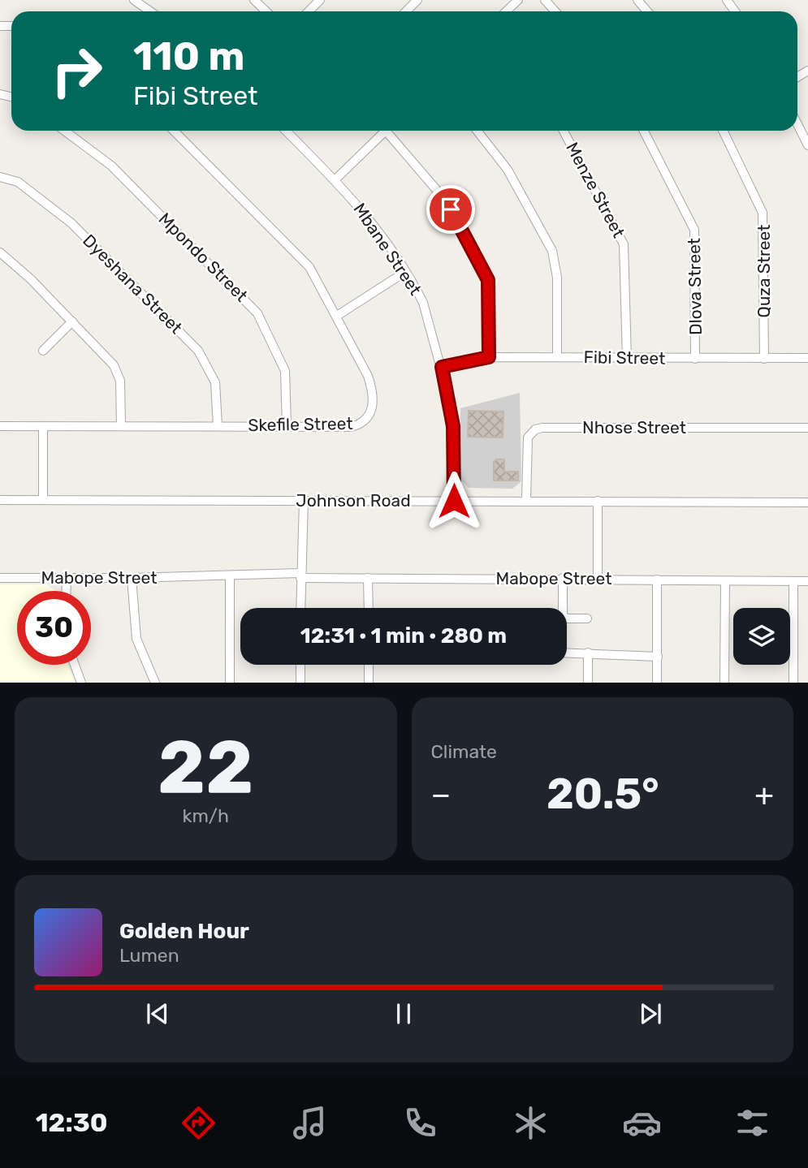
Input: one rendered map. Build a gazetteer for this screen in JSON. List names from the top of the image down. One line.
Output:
{"streets":{"street":["Menze Street","Mbane Street","Mpondo Street","Quza Street","Dyeshana Street","Dlova Street","Fibi Street","Skefile Street","Nhose Street","Johnson Road","Mabope Street"]},"crossings":[["Menze Street","Fibi Street"],["Mbane Street","Fibi Street"],["Mbane Street","Johnson Road"],["Mpondo Street","Skefile Street"],["Quza Street","Fibi Street"],["Dyeshana Street","Skefile Street"],["Dlova Street","Fibi Street"],["Nhose Street","Johnson Road"]],"page":{"turn":["110 m","Fibi Street"],"limit":"30","trip":"12:31 · 1 min · 280 m","tile":[["22","km/h"],"Climate"],"heat":["−","20.5°","+"],"song":["Golden Hour","Lumen"],"tabs":"12:30"}}
